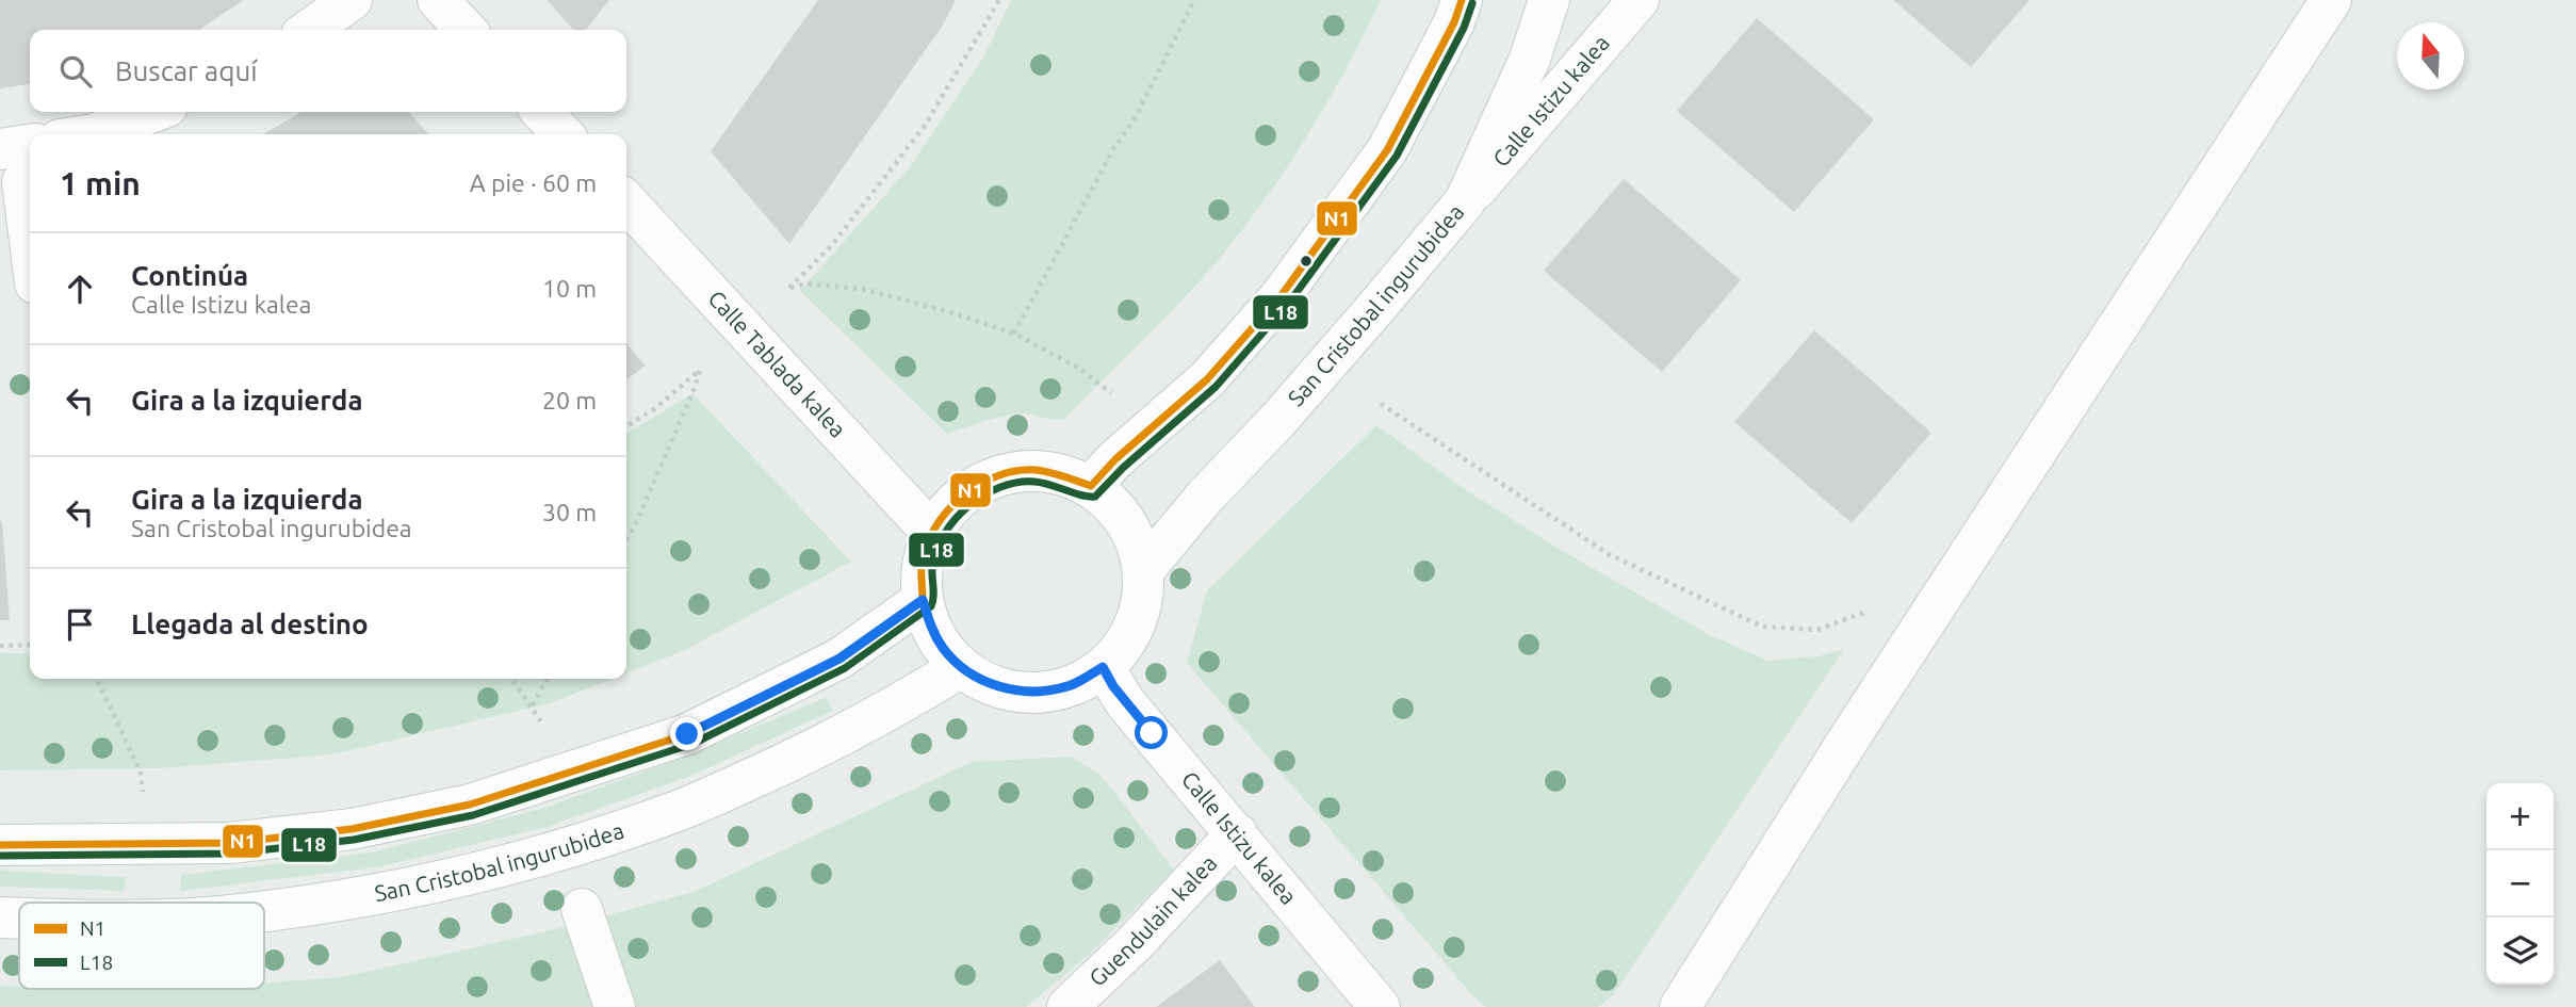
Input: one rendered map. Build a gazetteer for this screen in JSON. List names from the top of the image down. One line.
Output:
{"streets":{"street":["Calle Istizu kalea","San Cristobal ingurubidea","Calle Tablada kalea","Guendulain kalea"]},"crossings":[["Calle Istizu kalea","San Cristobal ingurubidea"],["Calle Istizu kalea","Calle Tablada kalea"],["Calle Istizu kalea","Guendulain kalea"],["San Cristobal ingurubidea","Calle Tablada kalea"]],"lines":["transit line N1","transit line L18"],"legend":["N1","L18"],"north":"top","page":{"search":"Buscar aquí","heading":["1 min","A pie · 60 m"],"list":[["Continúa","Calle Istizu kalea","10 m"],["Gira a la izquierda","20 m"],["Gira a la izquierda","San Cristobal ingurubidea","30 m"],"Llegada al destino"],"map_buttons":["+","−"]}}
